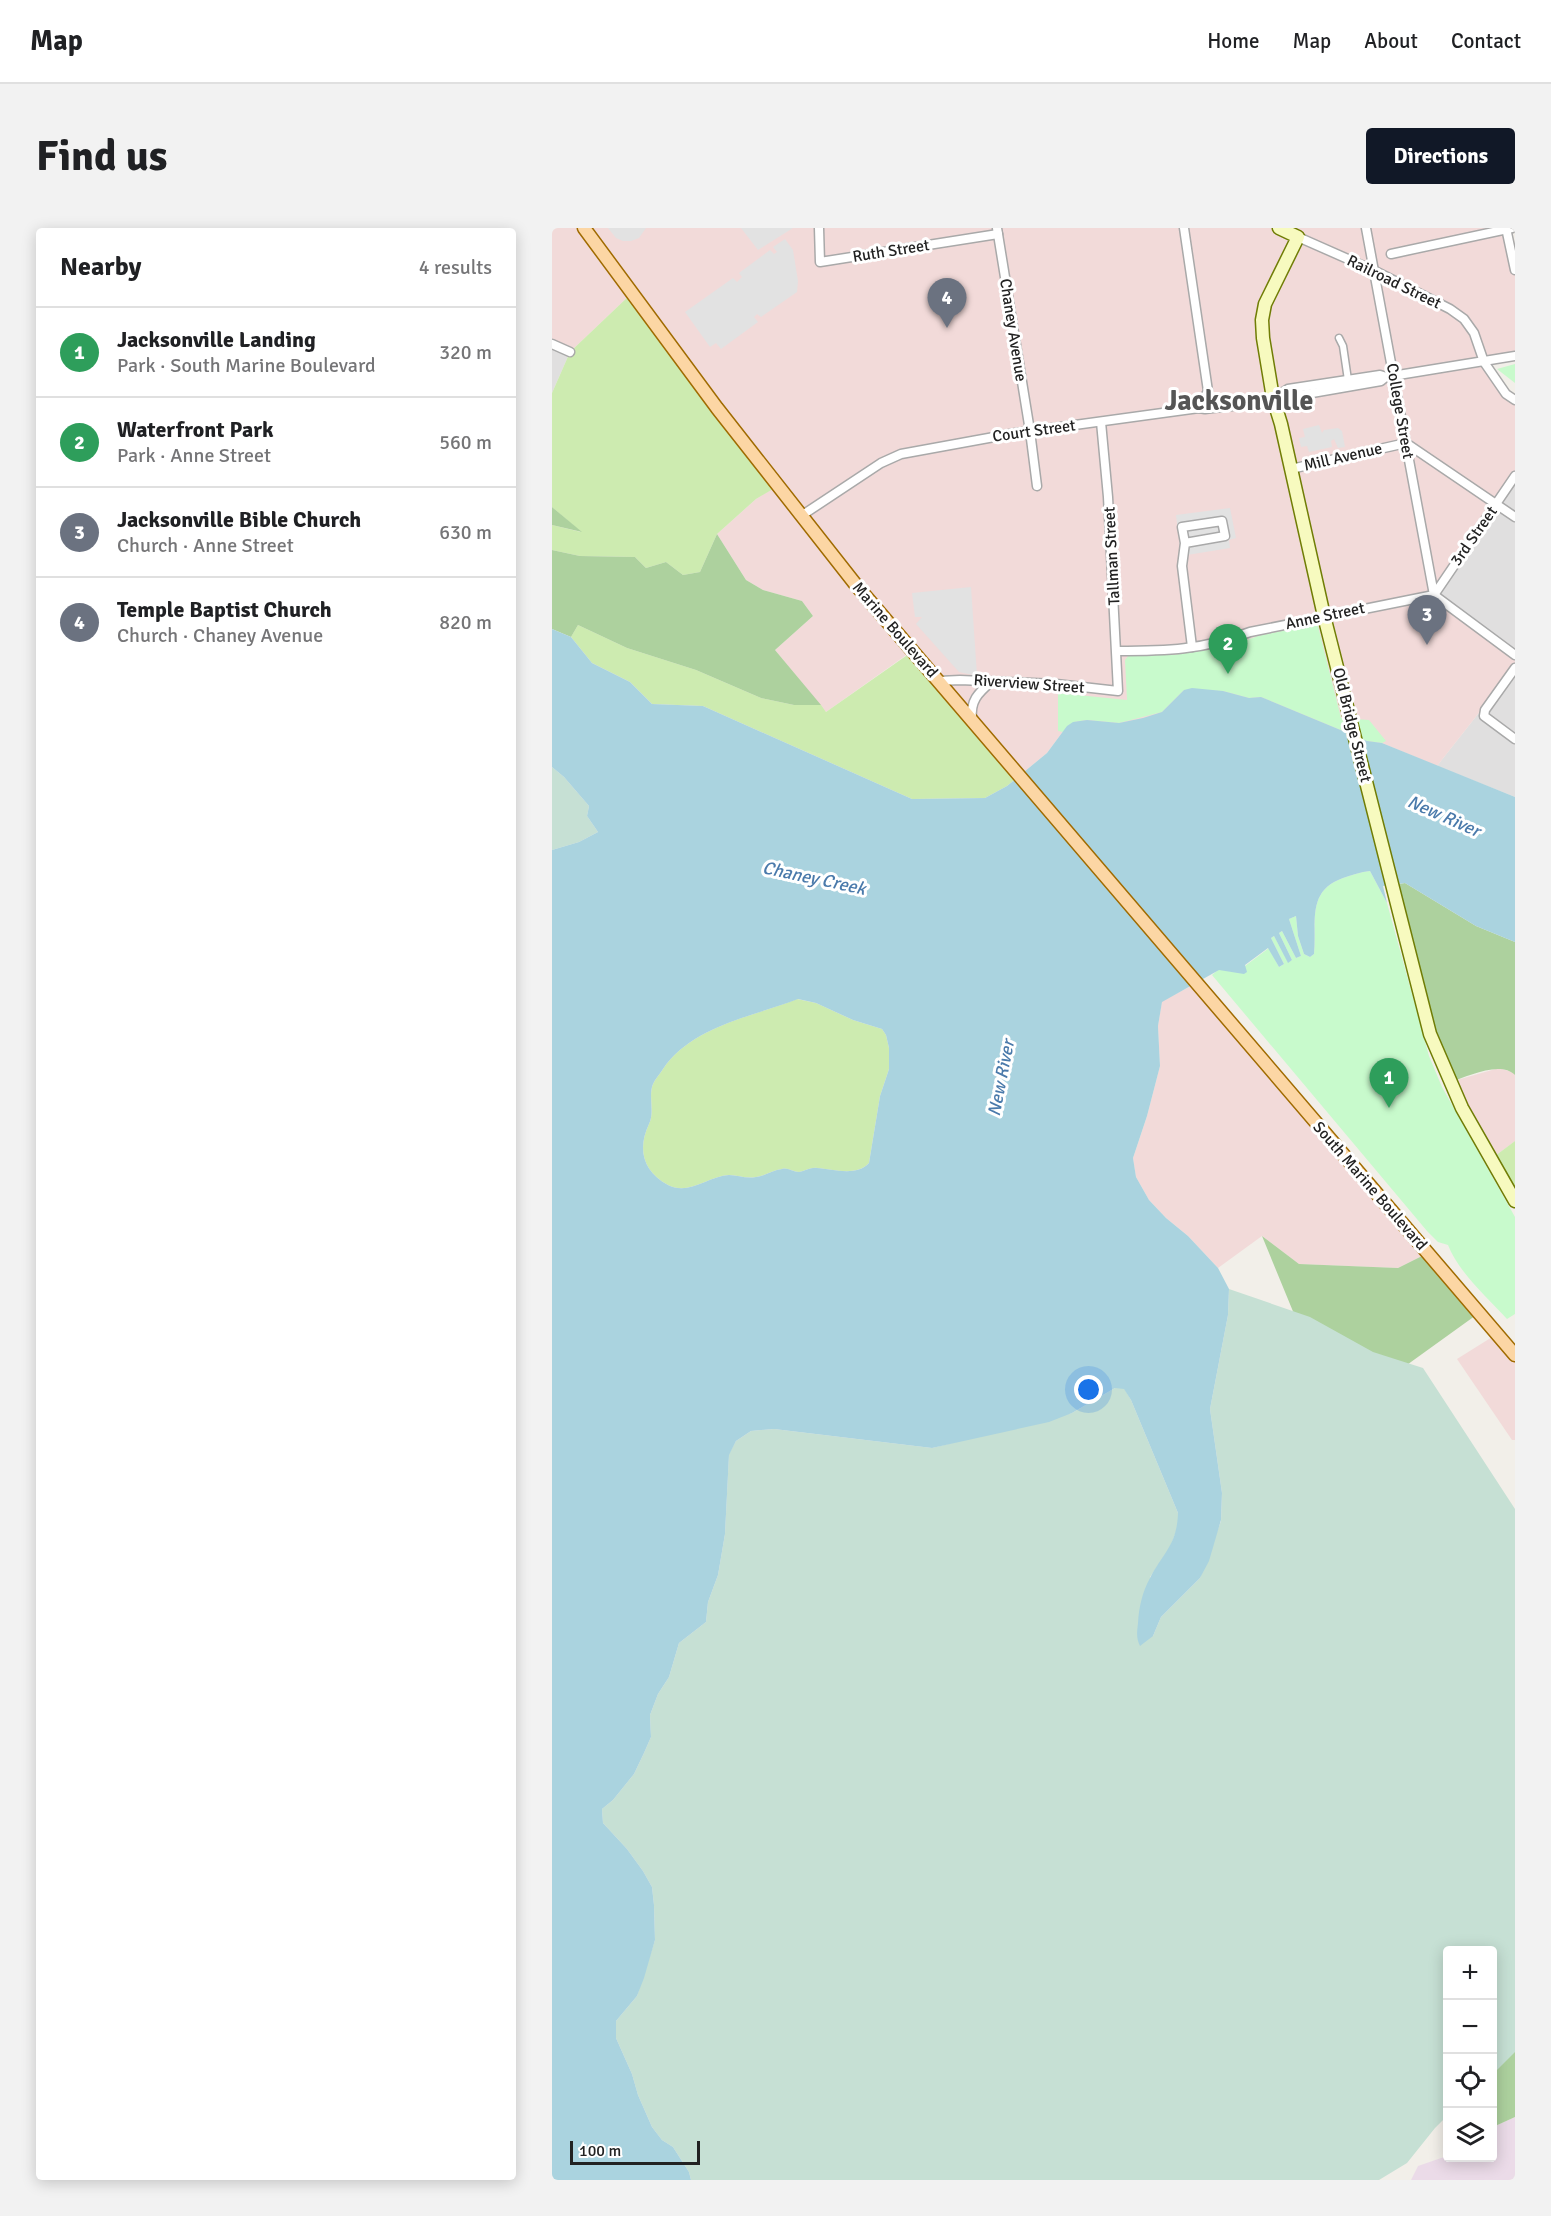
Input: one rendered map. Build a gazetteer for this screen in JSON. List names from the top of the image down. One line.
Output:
{"streets":{"main road":["Railroad Street","Marine Boulevard","Old Bridge Street","South Marine Boulevard"],"street":["Ruth Street","Chaney Avenue","College Street","Court Street","Mill Avenue","3rd Street","Tallman Street","Anne Street","Riverview Street"]},"crossings":[["Ruth Street","Chaney Avenue"],["Railroad Street","College Street"],["Railroad Street","Court Street"],["Railroad Street","Old Bridge Street"],["Chaney Avenue","Court Street"],["College Street","Court Street"],["College Street","Mill Avenue"],["College Street","3rd Street"],["College Street","Anne Street"],["Court Street","Tallman Street"],["Court Street","Marine Boulevard"],["Court Street","Old Bridge Street"],["Mill Avenue","3rd Street"],["Mill Avenue","Old Bridge Street"],["3rd Street","Anne Street"],["Tallman Street","Anne Street"],["Tallman Street","Riverview Street"],["Anne Street","Old Bridge Street"],["Marine Boulevard","Riverview Street"],["Marine Boulevard","South Marine Boulevard"]],"districts":["Jacksonville"],"water":["New River","Chaney Creek"],"scale_bar":"100 m","page":{"header":"Map","nav":["Home","Map","About","Contact"],"buttons":"Directions","title":"Find us","heading":["Nearby","4 results"],"pins":["4","3","2","1"],"list":[{"mark":"1","name":"Jacksonville Landing","note":"Park · South Marine Boulevard","value":"320 m"},{"mark":"2","name":"Waterfront Park","note":"Park · Anne Street","value":"560 m"},{"mark":"3","name":"Jacksonville Bible Church","note":"Church · Anne Street","value":"630 m"},{"mark":"4","name":"Temple Baptist Church","note":"Church · Chaney Avenue","value":"820 m"}],"map_buttons":["+","−"],"scale":"100 m"}}
